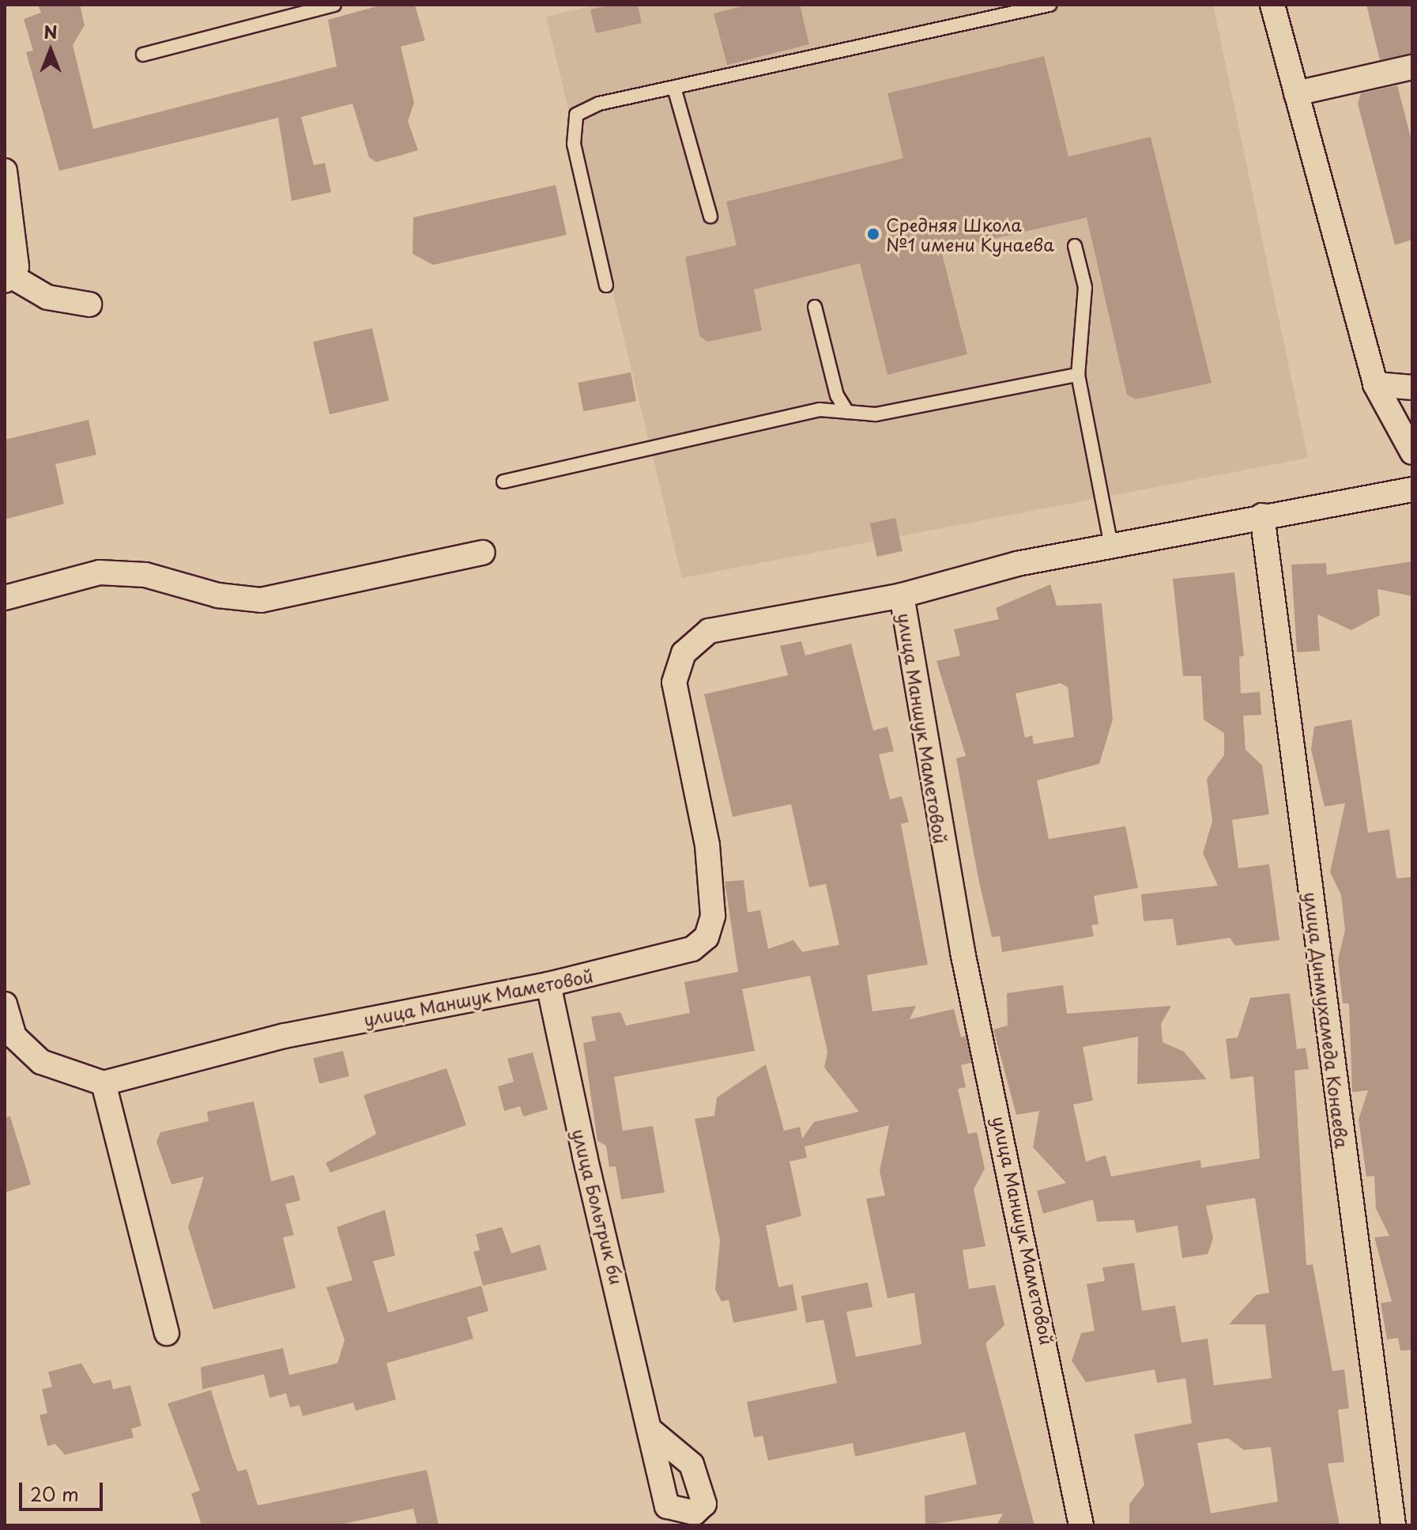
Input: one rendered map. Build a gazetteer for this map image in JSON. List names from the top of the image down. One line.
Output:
{"streets":{"street":["улица Маншук Маметовой","улица Динмухамеда Конаева","улица Больтрик би"]},"crossings":[["улица Маншук Маметовой","улица Больтрик би"]],"places":["Средняя Школа №1 имени Кунаева"],"scale_bar":"20 m","north":"top"}
